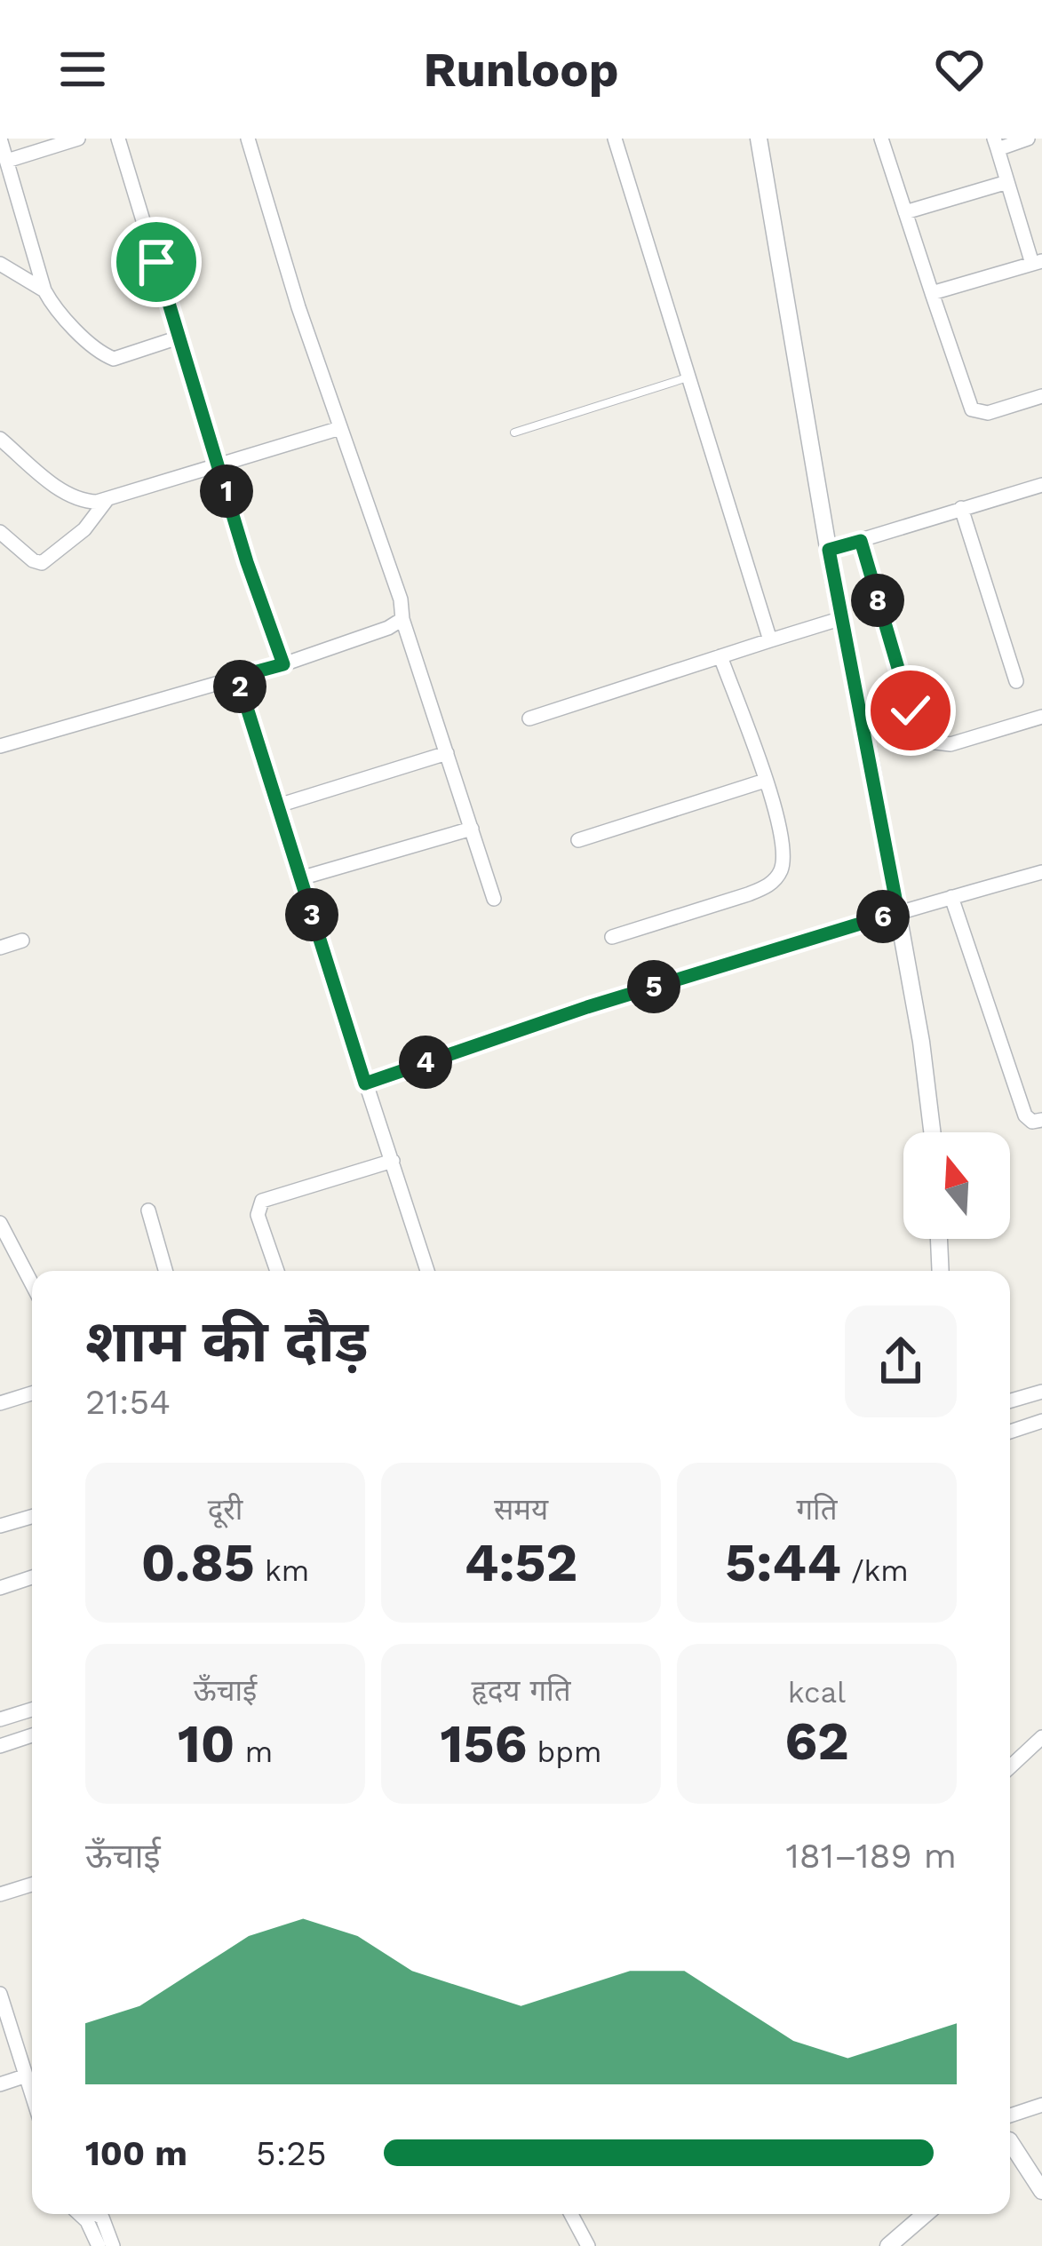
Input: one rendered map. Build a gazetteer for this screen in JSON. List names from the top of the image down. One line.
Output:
{"north":"top","page":{"header":"Runloop","pins":["1","8","2","3","6","5","4"],"heading":["शाम की दौड़","21:54"],"stats":[["दूरी","0.85 km"],["समय","4:52"],["गति","5:44 /km"],["ऊँचाई","10 m"],["हृदय गति","156 bpm"],["kcal","62"]],"chart":["ऊँचाई","181–189 m"],"list":[{"name":"100 m","note":"5:25"}]}}
